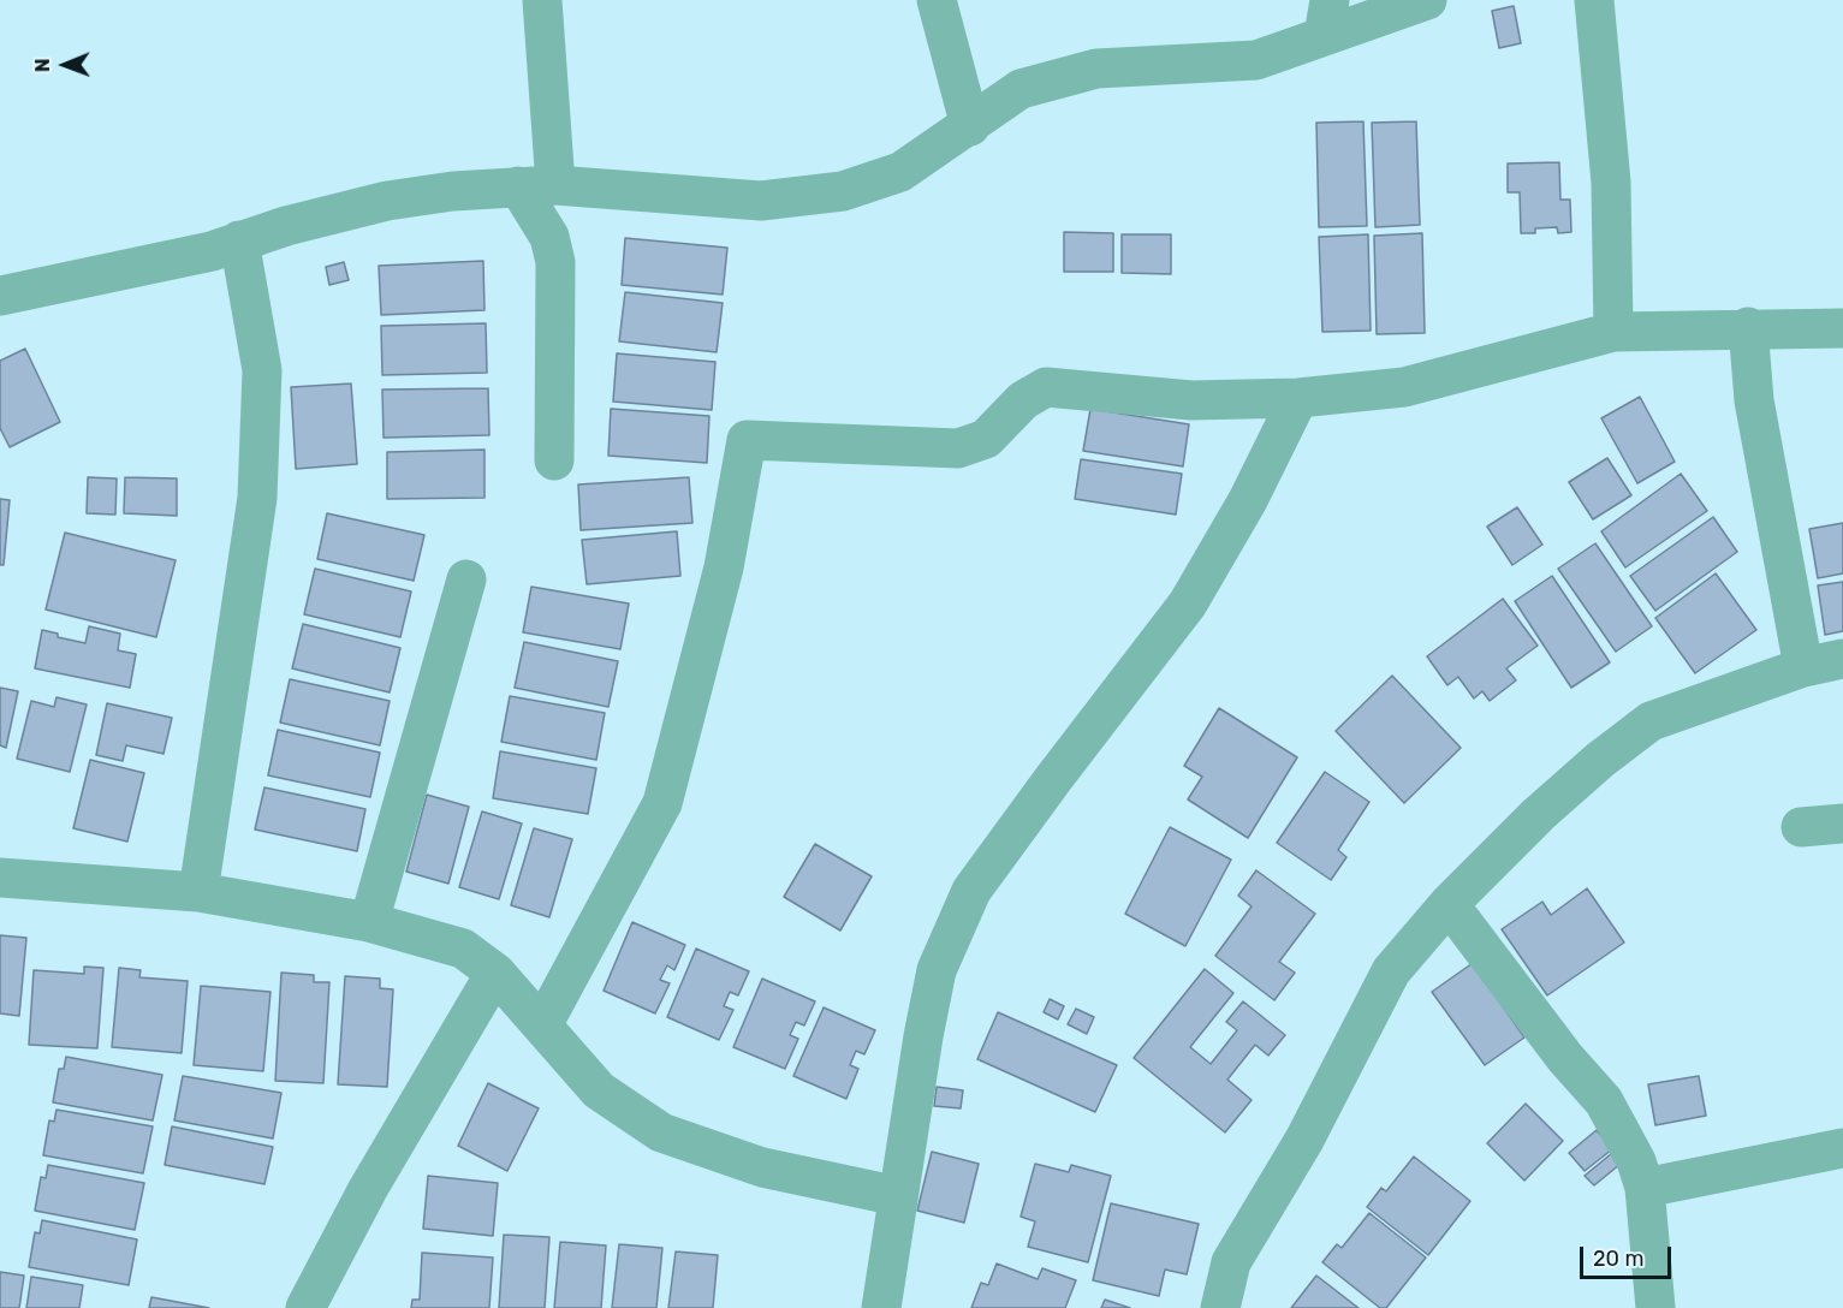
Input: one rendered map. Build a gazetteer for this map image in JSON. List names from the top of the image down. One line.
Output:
{"scale_bar":"20 m","north":"left"}
